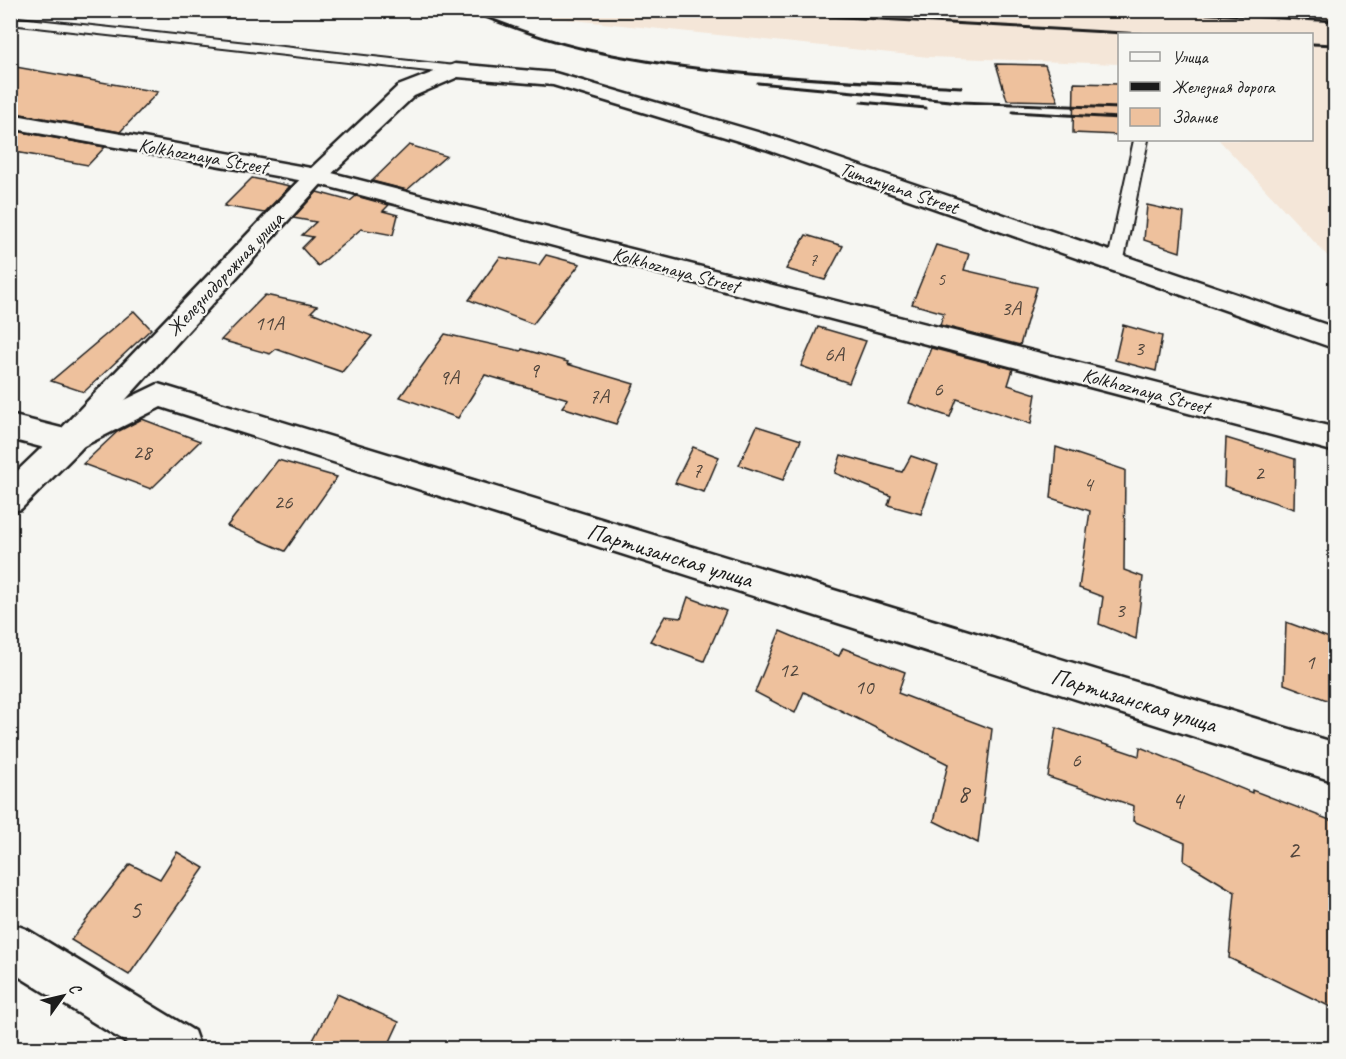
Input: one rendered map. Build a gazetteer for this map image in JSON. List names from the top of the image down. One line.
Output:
{"streets":{"street":["Kolkhoznaya Street","Tumanyana Street","Железнодорожная улица","Партизанская улица"]},"crossings":[["Kolkhoznaya Street","Железнодорожная улица"],["Tumanyana Street","Железнодорожная улица"],["Железнодорожная улица","Партизанская улица"]],"house_numbers":["7","5","3А","11А","3","6А","9","9А","6","7А","28","7","2","4","26","3","1","12","10","6","8","4","2","5"],"legend":["Улица","Железная дорога","Здание"],"north":"top right"}
